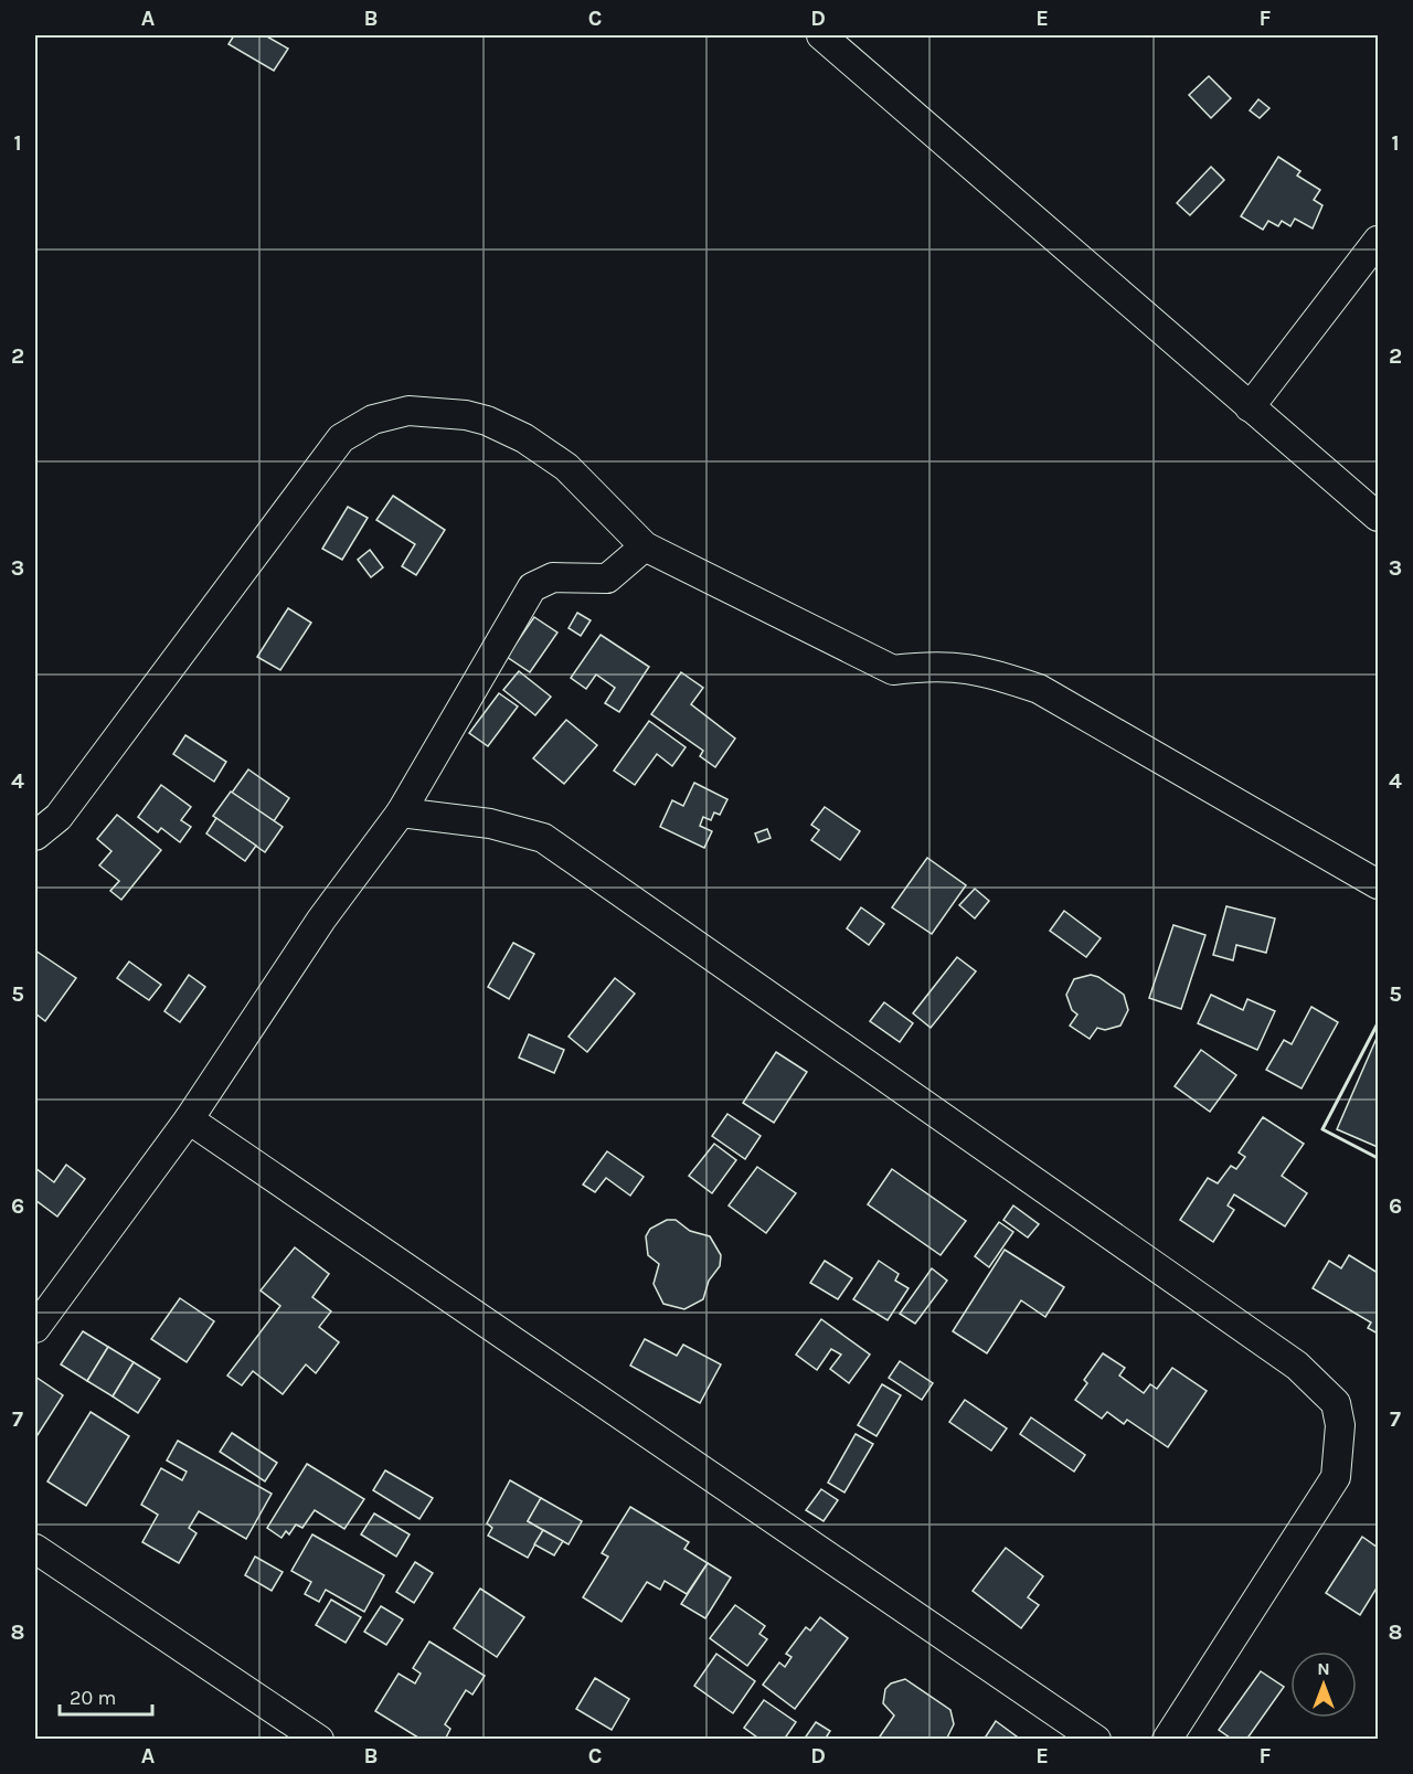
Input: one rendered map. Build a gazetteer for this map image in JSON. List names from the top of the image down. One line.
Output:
{"scale_bar":"20 m","north":"top","grid":{"columns":["A","B","C","D","E","F"],"rows":["1","2","3","4","5","6","7","8"]}}
